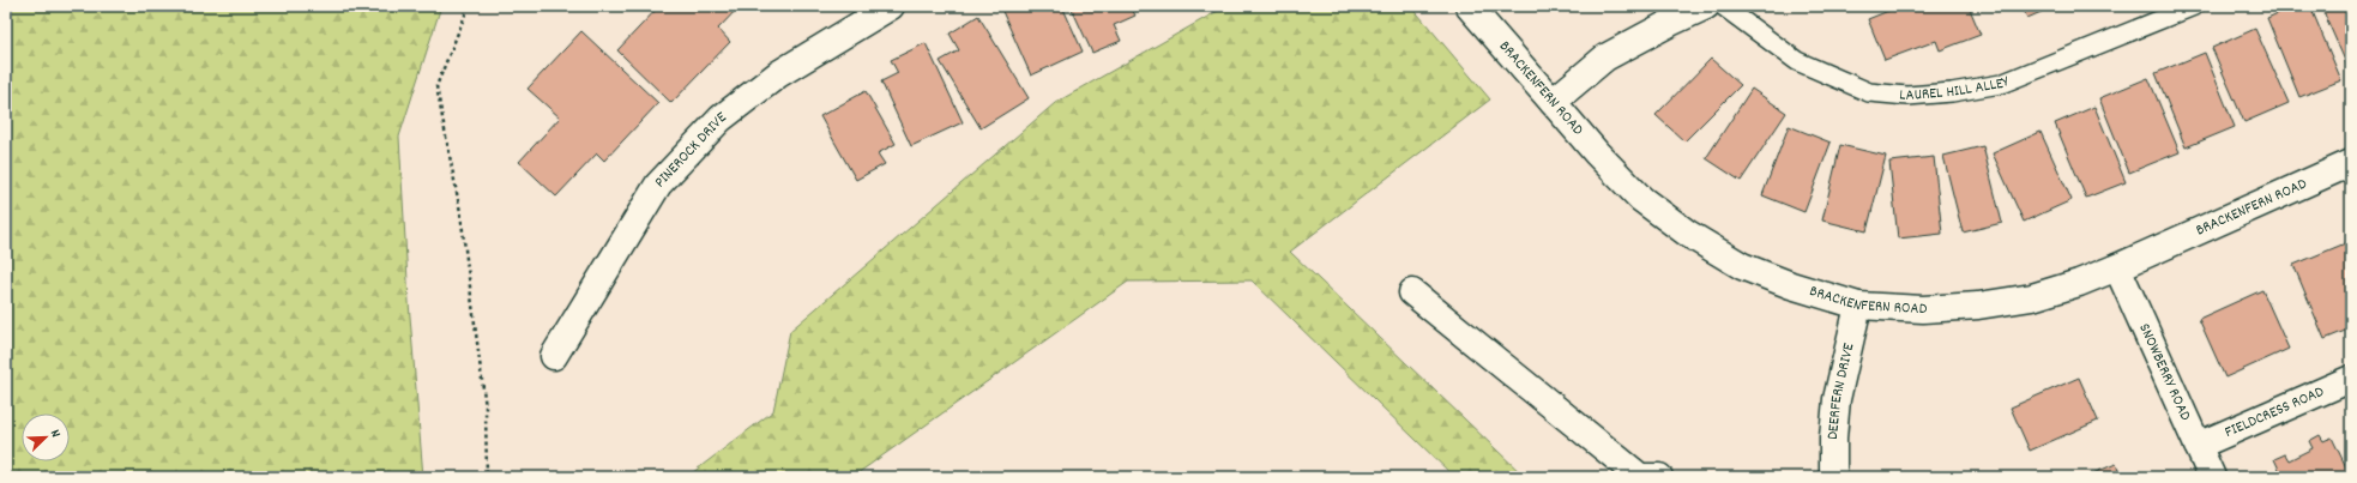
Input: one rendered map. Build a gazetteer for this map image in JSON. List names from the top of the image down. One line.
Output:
{"streets":{"street":["BRACKENFERN ROAD","PINEROCK DRIVE","SNOWBERRY ROAD","DEERFERN DRIVE","FIELDCRESS ROAD"],"lane":["LAUREL HILL ALLEY"]},"crossings":[["BRACKENFERN ROAD","SNOWBERRY ROAD"],["BRACKENFERN ROAD","DEERFERN DRIVE"],["SNOWBERRY ROAD","FIELDCRESS ROAD"]],"north":"top right"}
